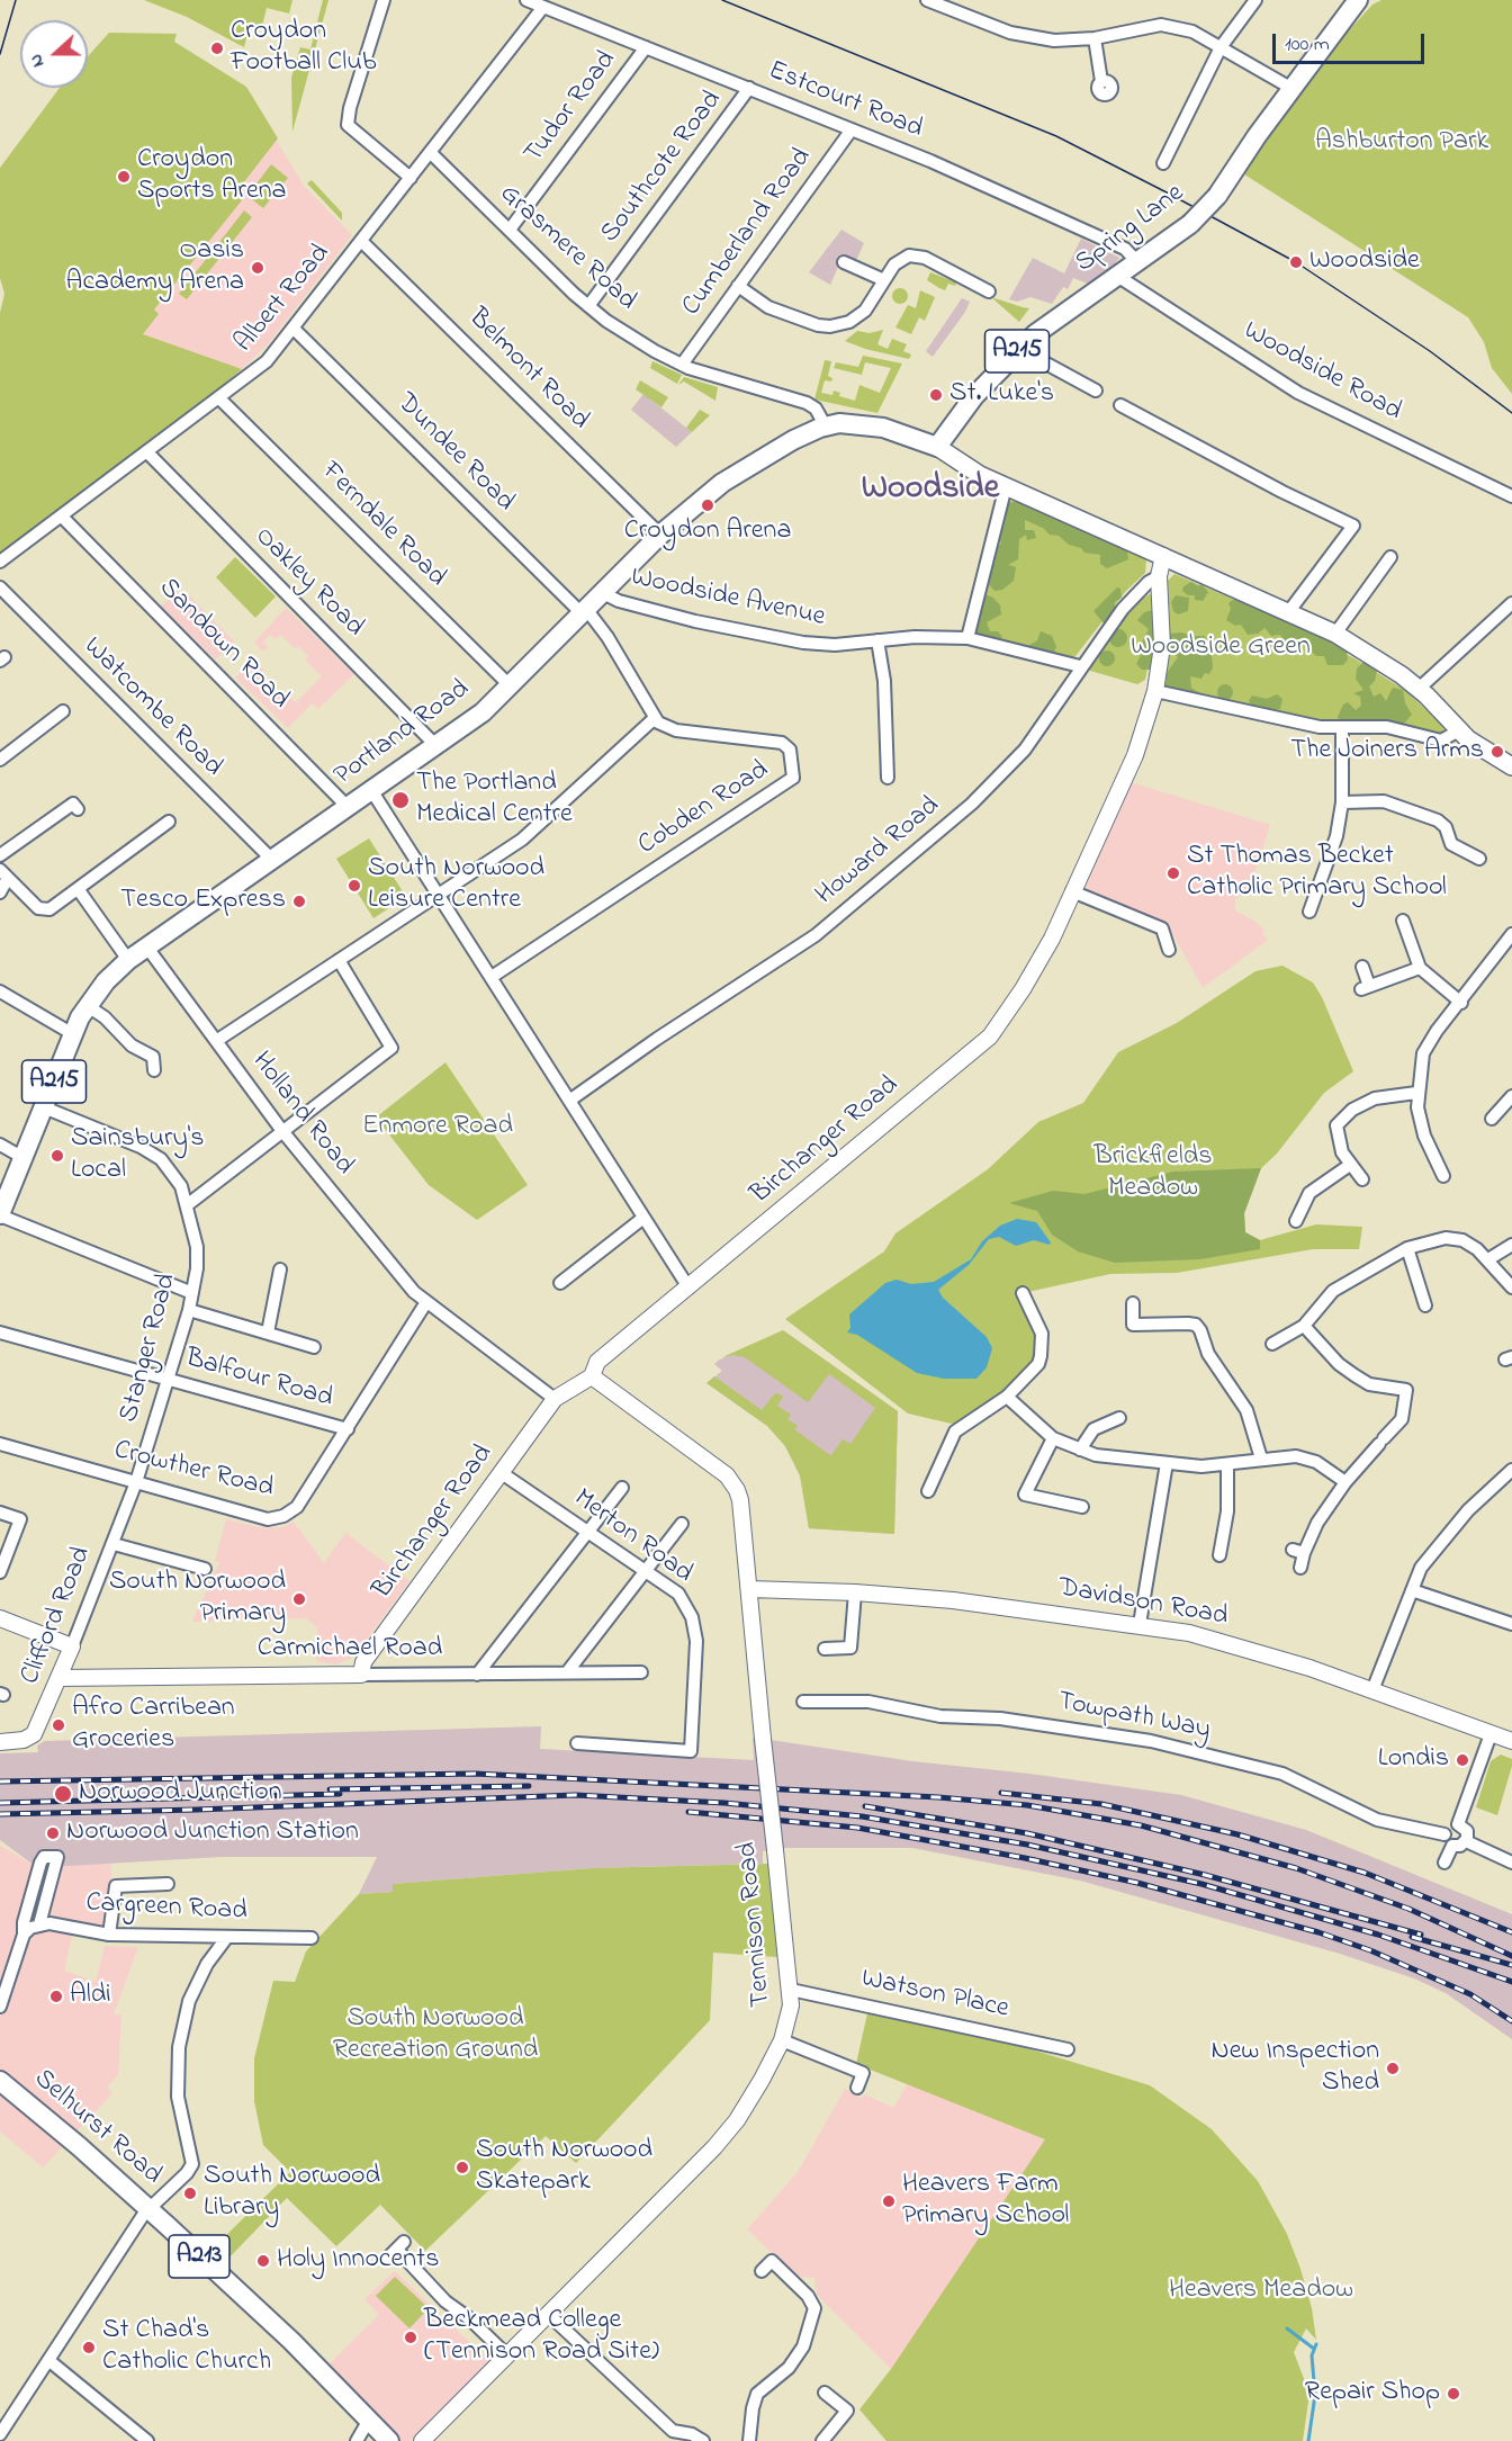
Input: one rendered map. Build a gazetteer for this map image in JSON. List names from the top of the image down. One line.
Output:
{"streets":{"main road":["Spring Lane","A215","Portland Road","Selhurst Road","A213"],"street":["Estcourt Road","Tudor Road","Southcote Road","Cumberland Road","Grasmere Road","Albert Road","Belmont Road","Woodside Road","Dundee Road","Ferndale Road","Oakley Road","Woodside Avenue","Sandown Road","Watcombe Road","Cobden Road","Howard Road","Holland Road","Birchanger Road","Stanger Road","Balfour Road","Crowther Road","Merton Road","Davidson Road","Clifford Road","Carmichael Road","Towpath Way","Cargreen Road","Tennison Road","Watson Place"]},"crossings":[["Estcourt Road","Tudor Road"],["Estcourt Road","Southcote Road"],["Estcourt Road","Spring Lane"],["Estcourt Road","Cumberland Road"],["Estcourt Road","Albert Road"],["Tudor Road","Grasmere Road"],["Southcote Road","Grasmere Road"],["Spring Lane","Woodside Road"],["Spring Lane","Portland Road"],["Cumberland Road","Grasmere Road"],["Grasmere Road","Albert Road"],["Grasmere Road","Portland Road"],["Albert Road","Belmont Road"],["Albert Road","Dundee Road"],["Albert Road","Ferndale Road"],["Albert Road","Oakley Road"],["Albert Road","Sandown Road"],["Belmont Road","Portland Road"],["Dundee Road","Portland Road"],["Ferndale Road","Portland Road"],["Oakley Road","Portland Road"],["Woodside Avenue","Portland Road"],["Sandown Road","Portland Road"],["Watcombe Road","Portland Road"],["Portland Road","Holland Road"],["Portland Road","Stanger Road"],["Howard Road","Birchanger Road"],["Holland Road","Birchanger Road"],["Holland Road","Crowther Road"],["Birchanger Road","Merton Road"],["Birchanger Road","Carmichael Road"],["Birchanger Road","Tennison Road"],["Stanger Road","Balfour Road"],["Stanger Road","Crowther Road"],["Stanger Road","Clifford Road"],["Balfour Road","Crowther Road"],["Crowther Road","Clifford Road"],["Davidson Road","Tennison Road"],["Clifford Road","Carmichael Road"],["Tennison Road","Watson Place"]],"districts":["Woodside"],"parks":["Ashburton Park","Woodside Green","Enmore Road","Brickfields Meadow","South Norwood Recreation Ground","Heavers Meadow"],"places":["Croydon Football Club","Croydon Sports Arena","Woodside","Oasis Academy Arena","St. Luke's","Croydon Arena","The Joiners Arms","The Portland Medical Centre","St Thomas Becket Catholic Primary School","South Norwood Leisure Centre","Tesco Express","Sainsbury's Local","South Norwood Primary","Afro Carribean Groceries","Londis","Norwood Junction","Norwood Junction Station","Aldi","New Inspection Shed","South Norwood Skatepark","South Norwood Library","Heavers Farm Primary School","Holy Innocents","Beckmead College (Tennison Road Site)","St Chad's Catholic Church","Repair Shop"],"scale_bar":"100 m","north":"left"}
